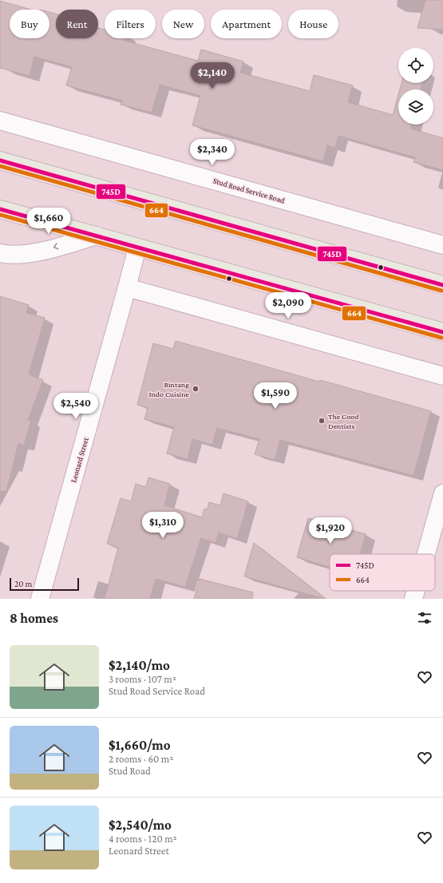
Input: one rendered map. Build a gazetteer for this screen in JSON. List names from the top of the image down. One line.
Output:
{"streets":{"street":["Stud Road Service Road","Leonard Street"]},"places":["Bintang Indo Cuisine","The Good Dentists"],"lines":["transit line 745D","transit line 664"],"legend":["745D","664"],"scale_bar":"20 m","page":{"chip":["Buy","Rent","Filters","New","Apartment","House"],"price":["$2,140","$2,340","$1,660","$2,090","$1,590","$2,540","$1,310","$1,920"],"scale":"20 m","heading":"8 homes","list":[{"name":"$2,140/mo","note":"3 rooms · 107 m² · Stud Road Service Road"},{"name":"$1,660/mo","note":"2 rooms · 60 m² · Stud Road"},{"name":"$2,540/mo","note":"4 rooms · 120 m² · Leonard Street"}]}}
